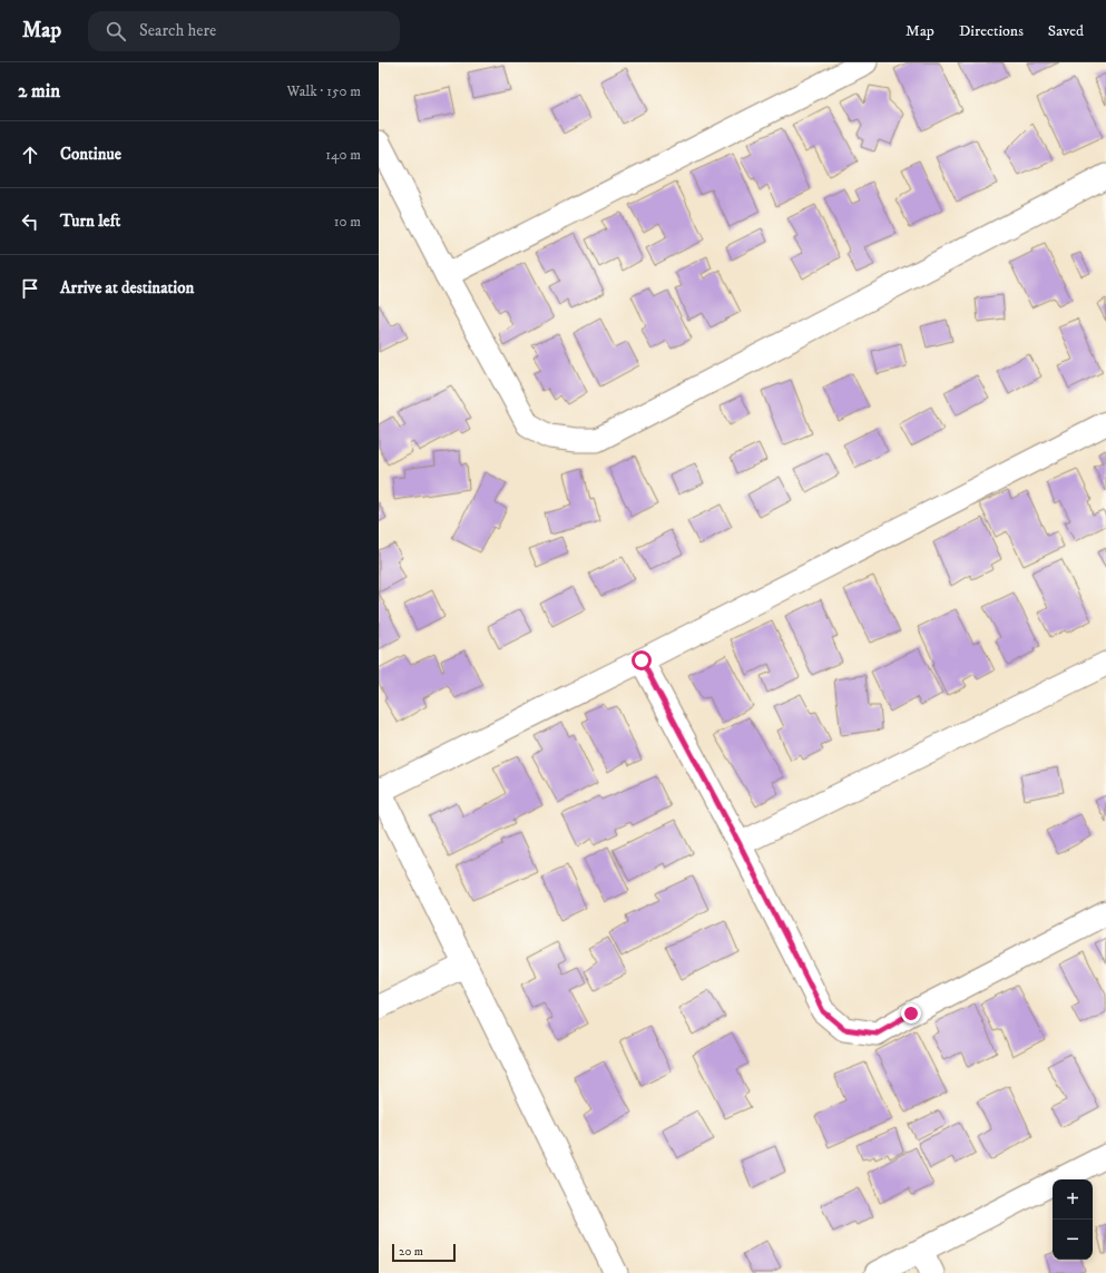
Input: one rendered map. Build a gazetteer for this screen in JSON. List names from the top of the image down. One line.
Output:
{"scale_bar":"20 m","page":{"header":"Map","search":"Search here","nav":["Map","Directions","Saved"],"heading":["2 min","Walk · 150 m"],"list":[["Continue","140 m"],["Turn left","10 m"],"Arrive at destination"],"map_buttons":["+","−"],"scale":"20 m"}}
